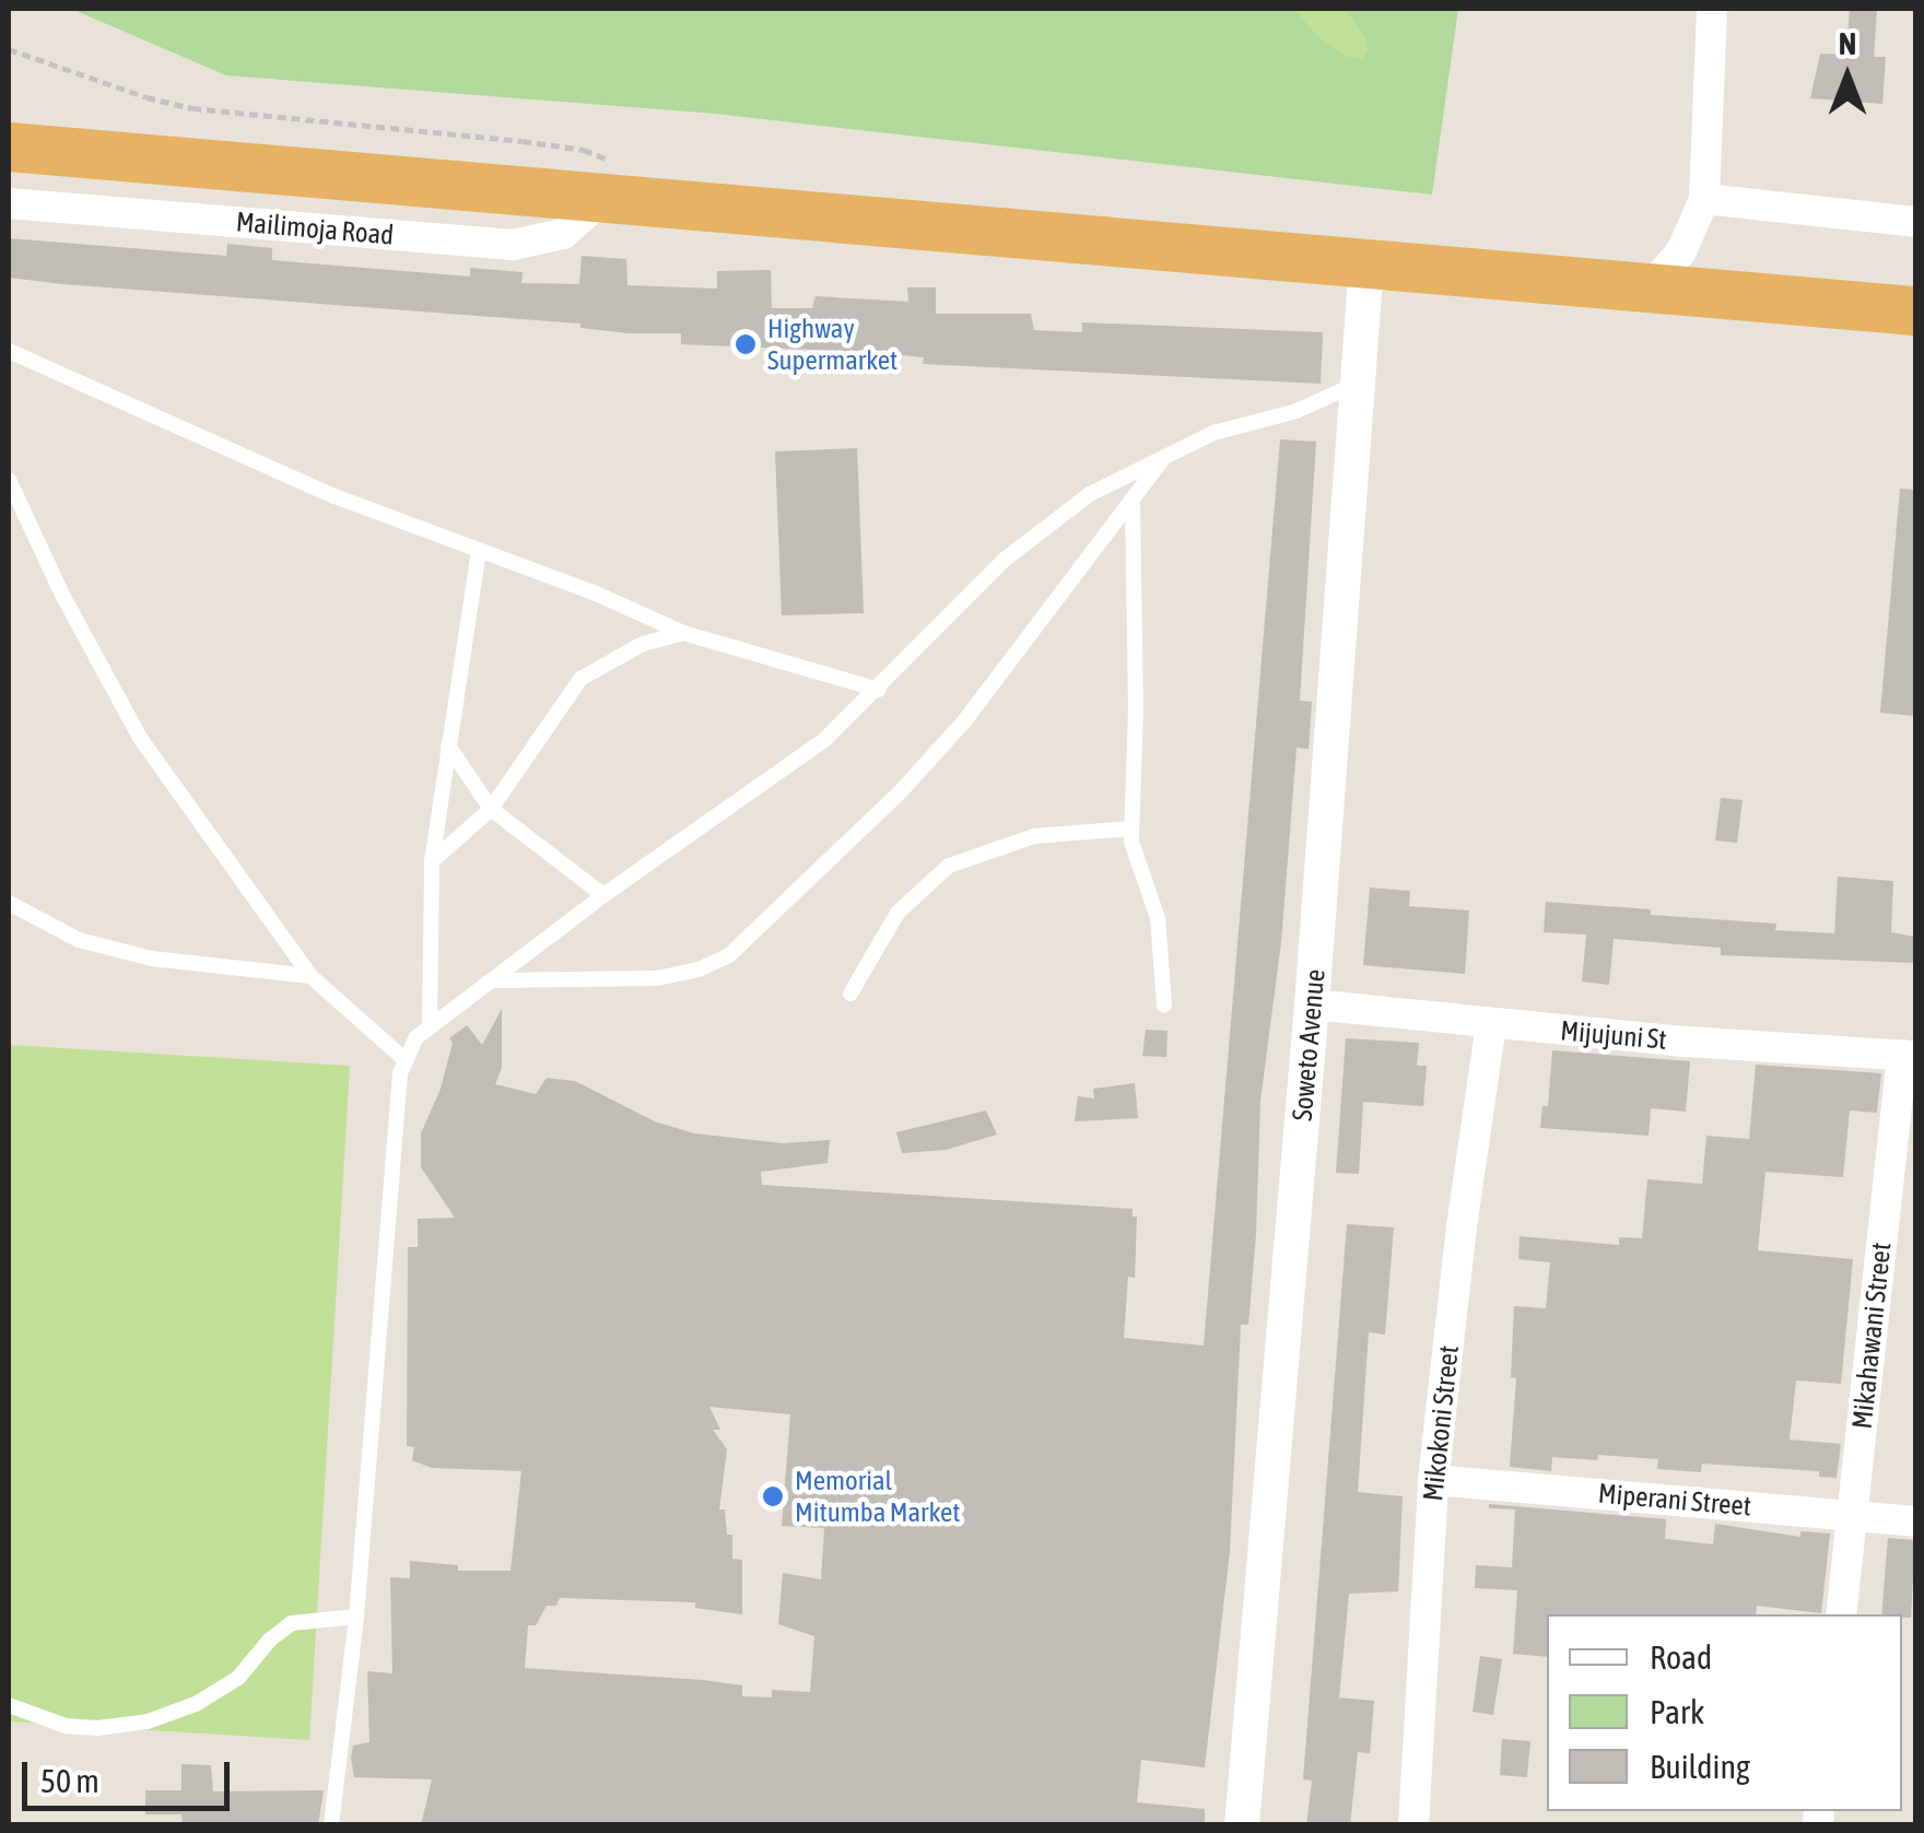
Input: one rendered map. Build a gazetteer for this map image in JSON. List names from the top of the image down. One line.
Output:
{"streets":{"street":["Mailimoja Road","Mijujuni St","Soweto Avenue","Mikahawani Street","Mikokoni Street","Miperani Street"]},"crossings":[["Mijujuni St","Soweto Avenue"],["Mijujuni St","Mikahawani Street"],["Mijujuni St","Mikokoni Street"],["Mikahawani Street","Miperani Street"],["Mikokoni Street","Miperani Street"]],"places":["Highway Supermarket","Memorial Mitumba Market"],"legend":["Road","Park","Building"],"scale_bar":"50 m","north":"top"}
